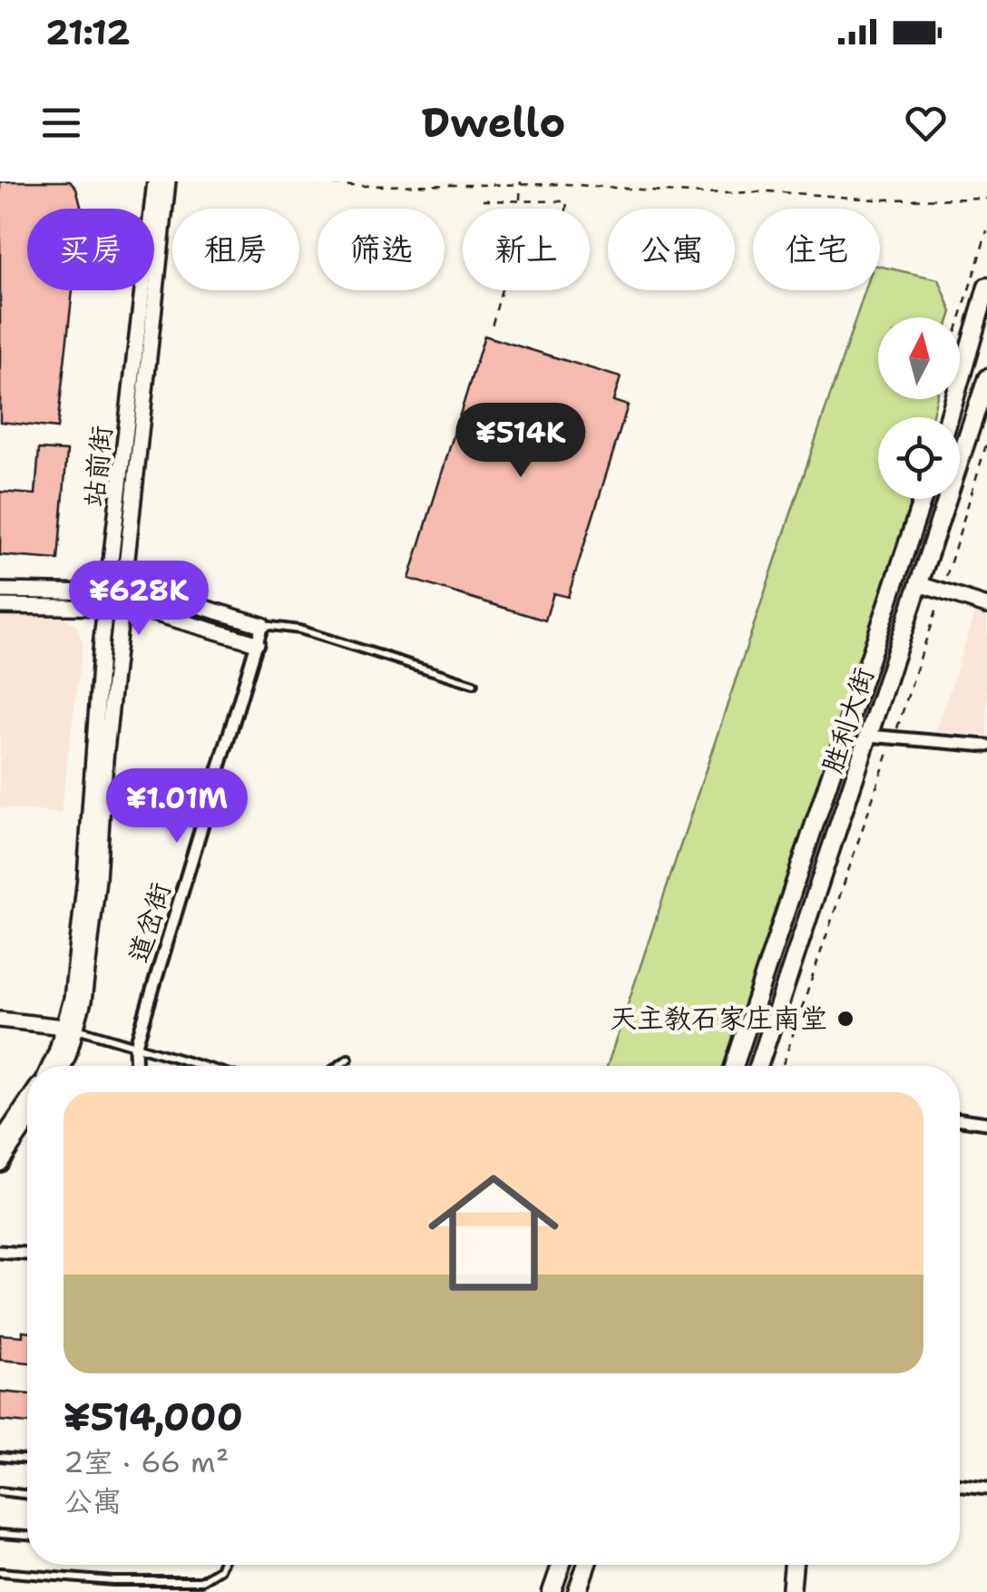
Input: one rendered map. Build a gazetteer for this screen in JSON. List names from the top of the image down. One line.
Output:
{"streets":{"main road":["站前街","胜利大街"],"street":["道岔街"]},"places":["天主教石家庄南堂"],"north":"top","page":{"status":"21:12","header":"Dwello","chip":["买房","租房","筛选","新上","公寓","住宅"],"price":["¥514K","¥628K","¥1.01M"],"list":[{"name":"¥514,000","note":"2室 · 66 m² · 公寓"}]}}
